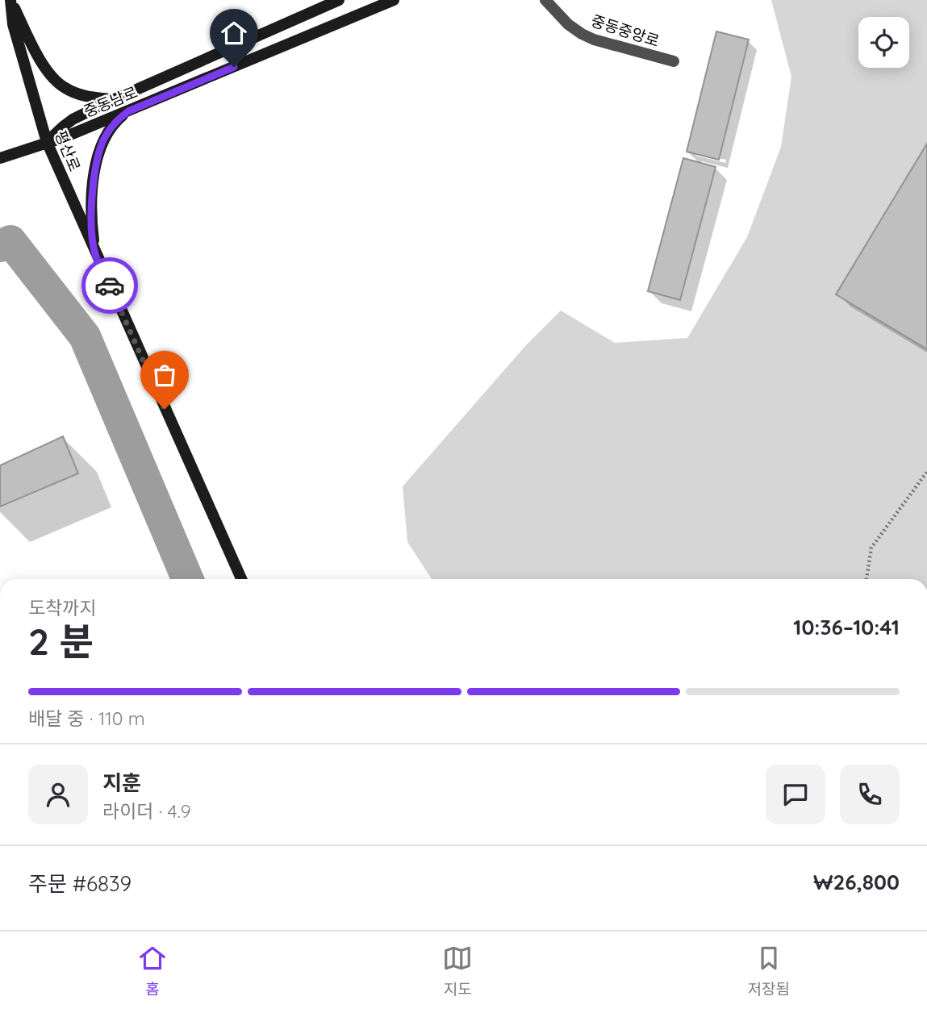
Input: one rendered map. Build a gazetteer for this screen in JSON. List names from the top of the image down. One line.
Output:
{"streets":{"street":["중동중앙로","중동남로","평산로"]},"crossings":[["중동남로","평산로"]],"page":{"heading":["2 분","도착까지","10:36–10:41"],"panel":["지훈","라이더 · 4.9","주문 #6839","₩26,800"],"bar":"배달 중 · 110 m","tabs":["홈","지도","저장됨"]}}
